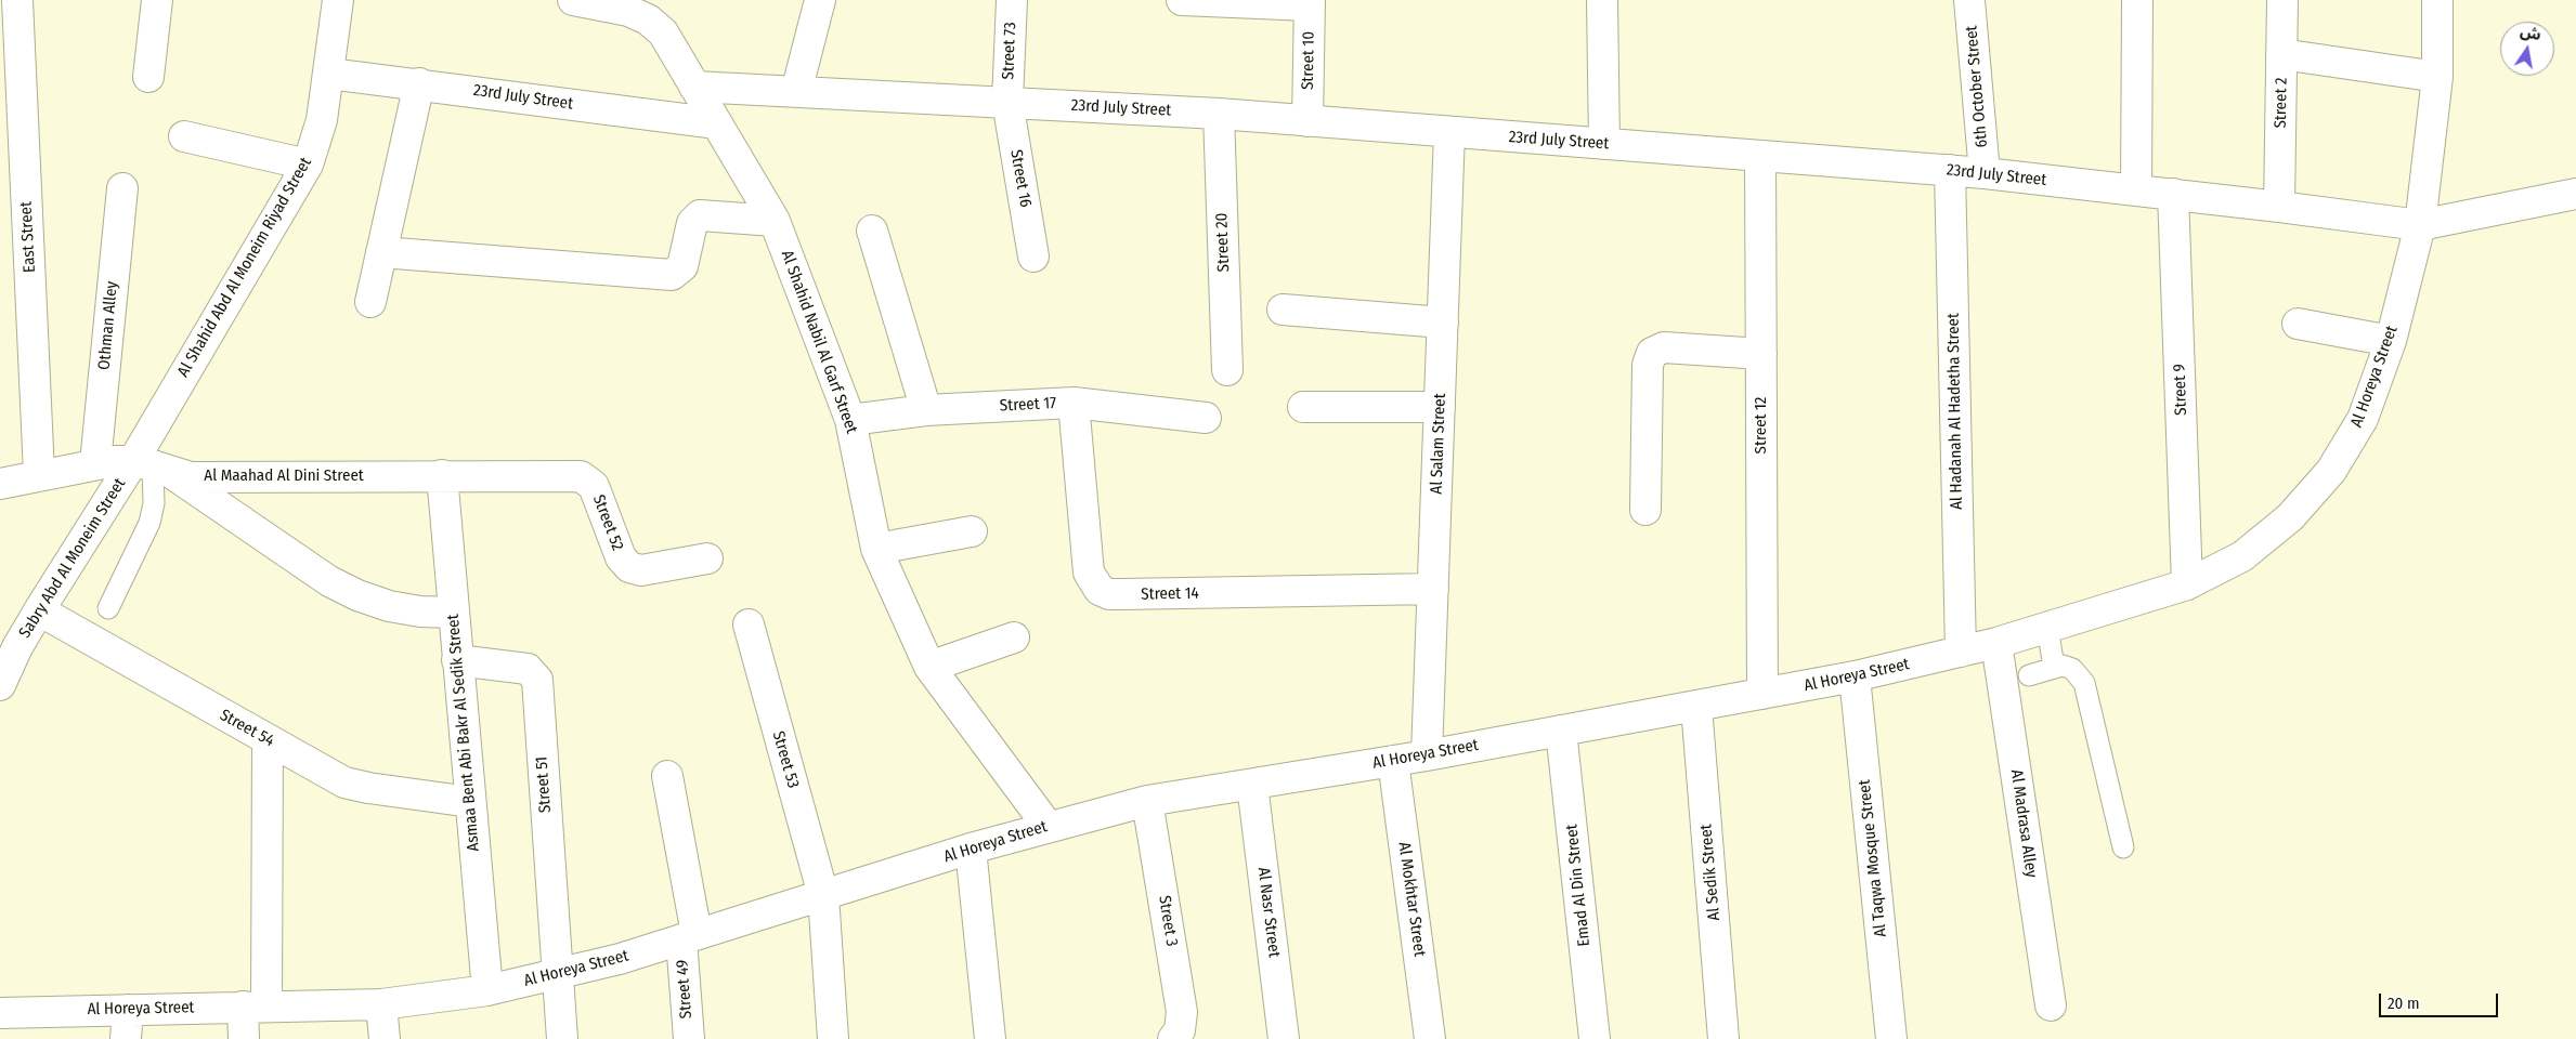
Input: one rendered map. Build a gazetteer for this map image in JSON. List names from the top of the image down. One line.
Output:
{"streets":{"street":["Street 73","Street 10","6th October Street","23rd July Street","Street 2","Street 16","East Street","Street 20","Al Shahid Abd Al Moneim Riyad Street","Othman Alley","Al Shahid Nabil Al Garf Street","Al Horeya Street","Street 9","Street 17","Al Hadanah Al Hadetha Street","Street 12","Al Salam Street","Al Maahad Al Dini Street","Street 52","Sabry Abd Al Moneim Street","Street 14","Street 54","Asmaa Bent Abi Bakr Al Sedik Street","Street 53","Street 51","Al Madrasa Alley","Al Taqwa Mosque Street","Al Sedik Street","Emad Al Din Street","Al Mokhtar Street","Al Nasr Street","Street 3","Street 49"]},"crossings":[["Street 73","23rd July Street"],["Street 73","Street 16"],["Street 10","23rd July Street"],["6th October Street","23rd July Street"],["23rd July Street","Street 2"],["23rd July Street","Street 16"],["23rd July Street","Street 20"],["23rd July Street","Al Shahid Abd Al Moneim Riyad Street"],["23rd July Street","Al Shahid Nabil Al Garf Street"],["23rd July Street","Al Horeya Street"],["23rd July Street","Street 9"],["23rd July Street","Al Hadanah Al Hadetha Street"],["23rd July Street","Street 12"],["23rd July Street","Al Salam Street"],["East Street","Al Maahad Al Dini Street"],["Al Shahid Abd Al Moneim Riyad Street","Al Maahad Al Dini Street"],["Al Shahid Abd Al Moneim Riyad Street","Sabry Abd Al Moneim Street"],["Othman Alley","Al Maahad Al Dini Street"],["Al Shahid Nabil Al Garf Street","Al Horeya Street"],["Al Shahid Nabil Al Garf Street","Street 17"],["Al Horeya Street","Street 9"],["Al Horeya Street","Al Hadanah Al Hadetha Street"],["Al Horeya Street","Street 12"],["Al Horeya Street","Al Salam Street"],["Al Horeya Street","Asmaa Bent Abi Bakr Al Sedik Street"],["Al Horeya Street","Street 53"],["Al Horeya Street","Street 51"],["Al Horeya Street","Al Madrasa Alley"],["Al Horeya Street","Al Taqwa Mosque Street"],["Al Horeya Street","Al Sedik Street"],["Al Horeya Street","Emad Al Din Street"],["Al Horeya Street","Al Mokhtar Street"],["Al Horeya Street","Al Nasr Street"],["Al Horeya Street","Street 3"],["Al Horeya Street","Street 49"],["Street 17","Street 14"],["Al Salam Street","Street 14"],["Al Maahad Al Dini Street","Street 52"],["Al Maahad Al Dini Street","Sabry Abd Al Moneim Street"],["Al Maahad Al Dini Street","Asmaa Bent Abi Bakr Al Sedik Street"],["Sabry Abd Al Moneim Street","Street 54"],["Street 54","Asmaa Bent Abi Bakr Al Sedik Street"],["Asmaa Bent Abi Bakr Al Sedik Street","Street 51"]],"scale_bar":"20 m","north":"top"}
